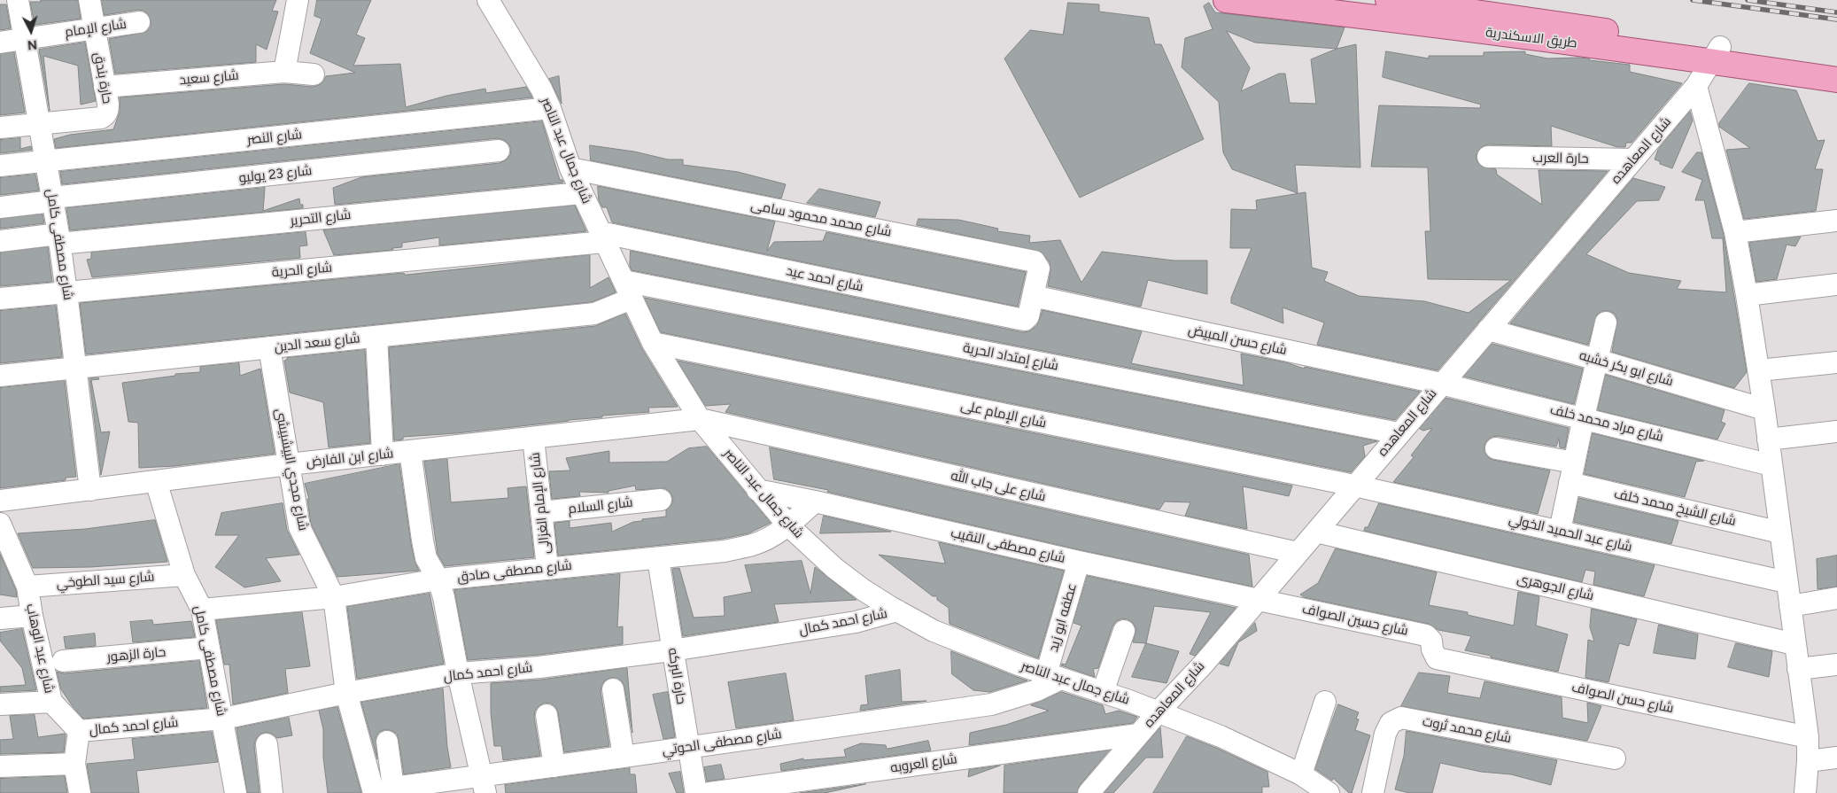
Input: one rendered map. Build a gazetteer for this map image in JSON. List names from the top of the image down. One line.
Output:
{"streets":{"main road":["طريق الاسكندرية"],"street":["شارع الإمام","حارة بندق","شارع سعيد","شارع النصر","شارع جمال عبد الناصر","شارع المعاهده","حارة العرب","شارع 23 يوليو","شارع التحرير","شارع محمد محمود سامى","شارع مصطفى كامل","شارع الحرية","شارع احمد عيد","شارع حسن المبيض","شارع سعد الدين","شارع إمتداد الحرية","شارع ابو بكر خشبه","شارع الإمام على","شارع مراد محمد خلف","شارع ابن الفارض","شارع مجدي البيشبيشى","شارع على جاب الله","شارع الإمام الغزالى","شارع السلام","شارع الشيخ محمد خلف","شارع عبد الحميد الخولي","شارع مصطفى النقيب","شارع مصطفى صادق","شارع سيد الطوخي","شارع الجوهرى","عطفه ابو زيد","شارع حسين الصواف","شارع احمد كمال","شارع عبد الوهاب","حارة الزهور","حارة البركه","شارع حسن الصواف","شارع محمد ثروت","شارع مصطفى الحوتي","شارع العروبه"]},"crossings":[["شارع الإمام","حارة بندق"],["شارع الإمام","شارع مصطفى كامل"],["طريق الاسكندرية","شارع المعاهده"],["حارة بندق","شارع سعيد"],["حارة بندق","شارع مصطفى كامل"],["شارع النصر","شارع جمال عبد الناصر"],["شارع النصر","شارع مصطفى كامل"],["شارع جمال عبد الناصر","شارع المعاهده"],["شارع جمال عبد الناصر","شارع التحرير"],["شارع جمال عبد الناصر","شارع محمد محمود سامى"],["شارع جمال عبد الناصر","شارع الحرية"],["شارع جمال عبد الناصر","شارع احمد عيد"],["شارع جمال عبد الناصر","شارع سعد الدين"],["شارع جمال عبد الناصر","شارع إمتداد الحرية"],["شارع جمال عبد الناصر","شارع الإمام على"],["شارع جمال عبد الناصر","شارع ابن الفارض"],["شارع جمال عبد الناصر","شارع على جاب الله"],["شارع جمال عبد الناصر","شارع مصطفى النقيب"],["شارع جمال عبد الناصر","شارع مصطفى صادق"],["شارع جمال عبد الناصر","عطفه ابو زيد"],["شارع جمال عبد الناصر","شارع احمد كمال"],["شارع جمال عبد الناصر","شارع مصطفى الحوتي"],["شارع المعاهده","حارة العرب"],["شارع المعاهده","شارع حسن المبيض"],["شارع المعاهده","شارع إمتداد الحرية"],["شارع المعاهده","شارع ابو بكر خشبه"],["شارع المعاهده","شارع الإمام على"],["شارع المعاهده","شارع مراد محمد خلف"],["شارع المعاهده","شارع على جاب الله"],["شارع المعاهده","شارع عبد الحميد الخولي"],["شارع المعاهده","شارع مصطفى النقيب"],["شارع المعاهده","شارع الجوهرى"],["شارع المعاهده","شارع حسين الصواف"],["شارع المعاهده","شارع العروبه"],["شارع 23 يوليو","شارع مصطفى كامل"],["شارع التحرير","شارع مصطفى كامل"],["شارع محمد محمود سامى","شارع احمد عيد"],["شارع محمد محمود سامى","شارع حسن المبيض"],["شارع مصطفى كامل","شارع الحرية"],["شارع مصطفى كامل","شارع سعد الدين"],["شارع مصطفى كامل","شارع ابن الفارض"],["شارع مصطفى كامل","شارع مصطفى صادق"],["شارع مصطفى كامل","شارع سيد الطوخي"],["شارع مصطفى كامل","شارع احمد كمال"],["شارع مصطفى كامل","حارة الزهور"],["شارع الحرية","شارع احمد عيد"],["شارع احمد عيد","شارع حسن المبيض"],["شارع حسن المبيض","شارع مراد محمد خلف"],["شارع سعد الدين","شارع إمتداد الحرية"],["شارع سعد الدين","شارع مجدي البيشبيشى"],["شارع الإمام على","شارع عبد الحميد الخولي"],["شارع ابن الفارض","شارع مجدي البيشبيشى"],["شارع ابن الفارض","شارع على جاب الله"],["شارع ابن الفارض","شارع الإمام الغزالى"],["شارع مجدي البيشبيشى","شارع مصطفى صادق"],["شارع مجدي البيشبيشى","شارع احمد كمال"],["شارع مجدي البيشبيشى","شارع مصطفى الحوتي"],["شارع الإمام الغزالى","شارع السلام"],["شارع الإمام الغزالى","شارع مصطفى صادق"],["شارع مصطفى النقيب","شارع مصطفى صادق"],["شارع مصطفى النقيب","عطفه ابو زيد"],["شارع مصطفى النقيب","شارع حسين الصواف"],["شارع مصطفى صادق","حارة البركه"],["شارع سيد الطوخي","شارع عبد الوهاب"],["عطفه ابو زيد","شارع مصطفى الحوتي"],["شارع حسين الصواف","شارع حسن الصواف"],["شارع احمد كمال","شارع عبد الوهاب"],["شارع احمد كمال","حارة البركه"],["حارة البركه","شارع مصطفى الحوتي"]],"north":"bottom"}
